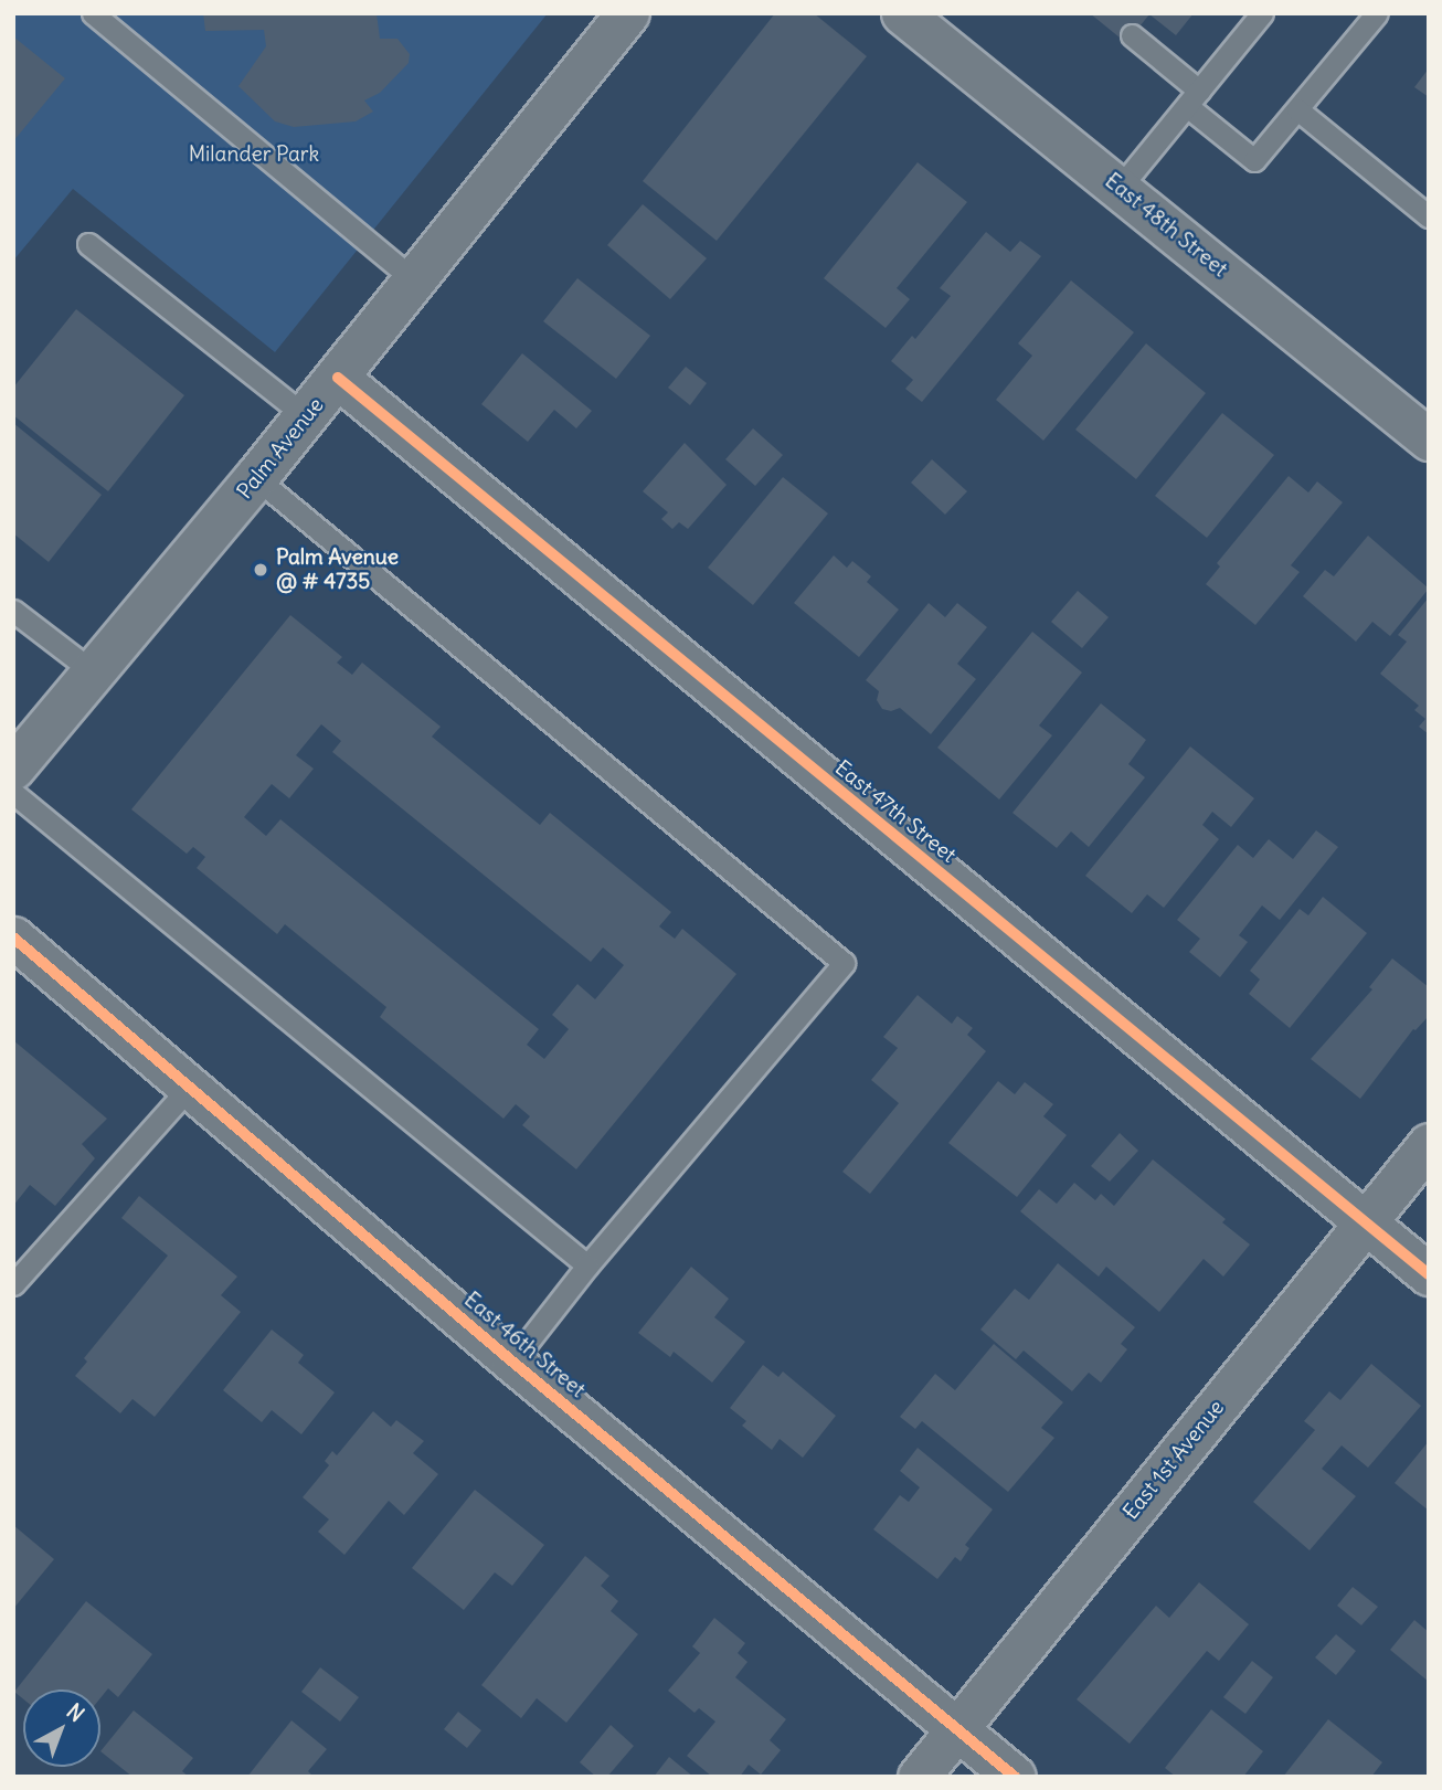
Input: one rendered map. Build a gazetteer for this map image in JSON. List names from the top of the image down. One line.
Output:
{"streets":{"main road":["Palm Avenue"],"street":["East 48th Street","East 47th Street","East 46th Street","East 1st Avenue"]},"crossings":[["Palm Avenue","East 47th Street"],["East 47th Street","East 1st Avenue"],["East 46th Street","East 1st Avenue"]],"parks":["Milander Park"],"places":["Palm Avenue @ # 4735"],"north":"top right"}
